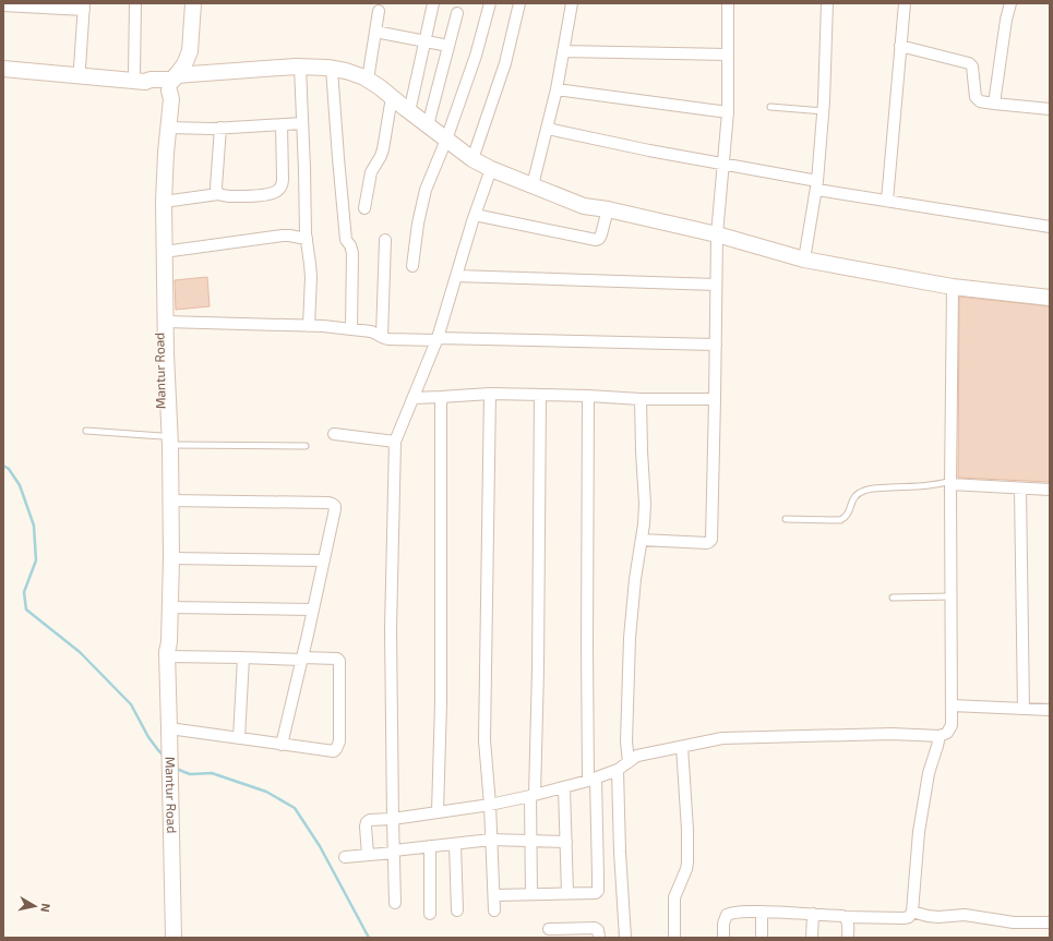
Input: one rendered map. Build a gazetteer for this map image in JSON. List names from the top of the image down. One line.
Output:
{"streets":{"main road":["Mantur Road"]},"north":"right"}
